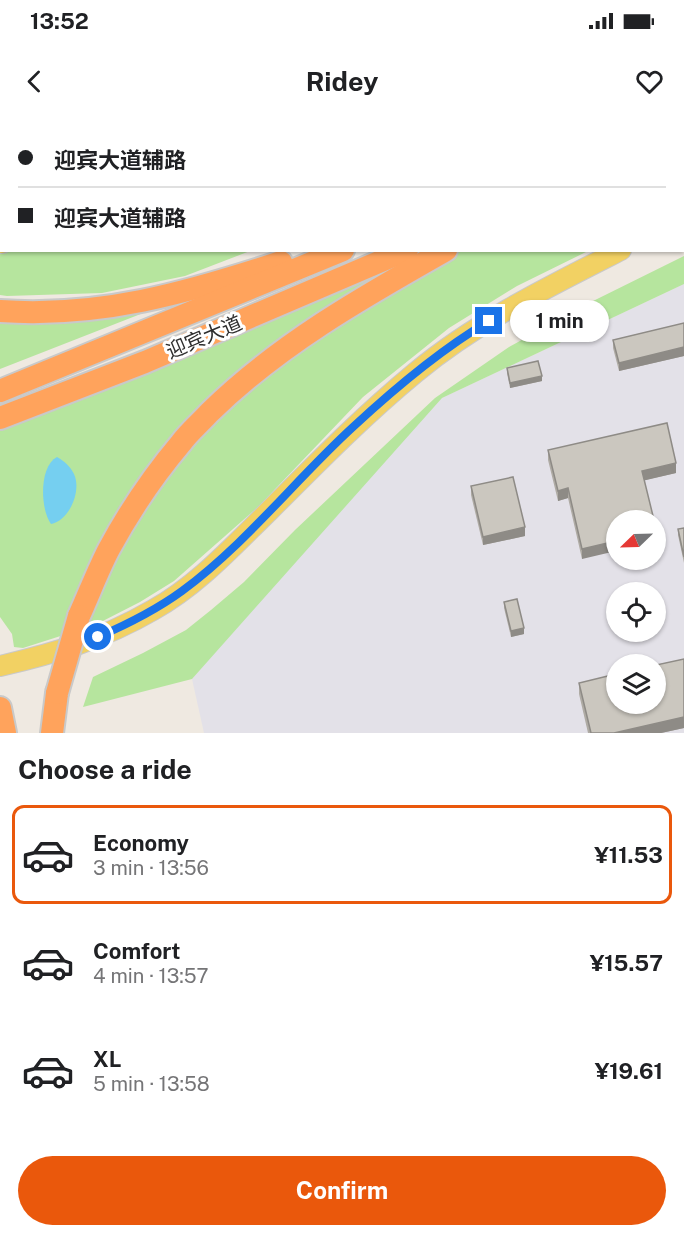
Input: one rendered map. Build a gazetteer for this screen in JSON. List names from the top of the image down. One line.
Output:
{"streets":{"highway":["迎宾大道"]},"north":"bottom left","page":{"status":"13:52","header":"Ridey","banner":["迎宾大道辅路","迎宾大道辅路"],"bubble":"1 min","heading":"Choose a ride","list":[{"name":"Economy","note":"3 min · 13:56","value":"¥11.53"},{"name":"Comfort","note":"4 min · 13:57","value":"¥15.57"},{"name":"XL","note":"5 min · 13:58","value":"¥19.61"}],"buttons":"Confirm"}}
